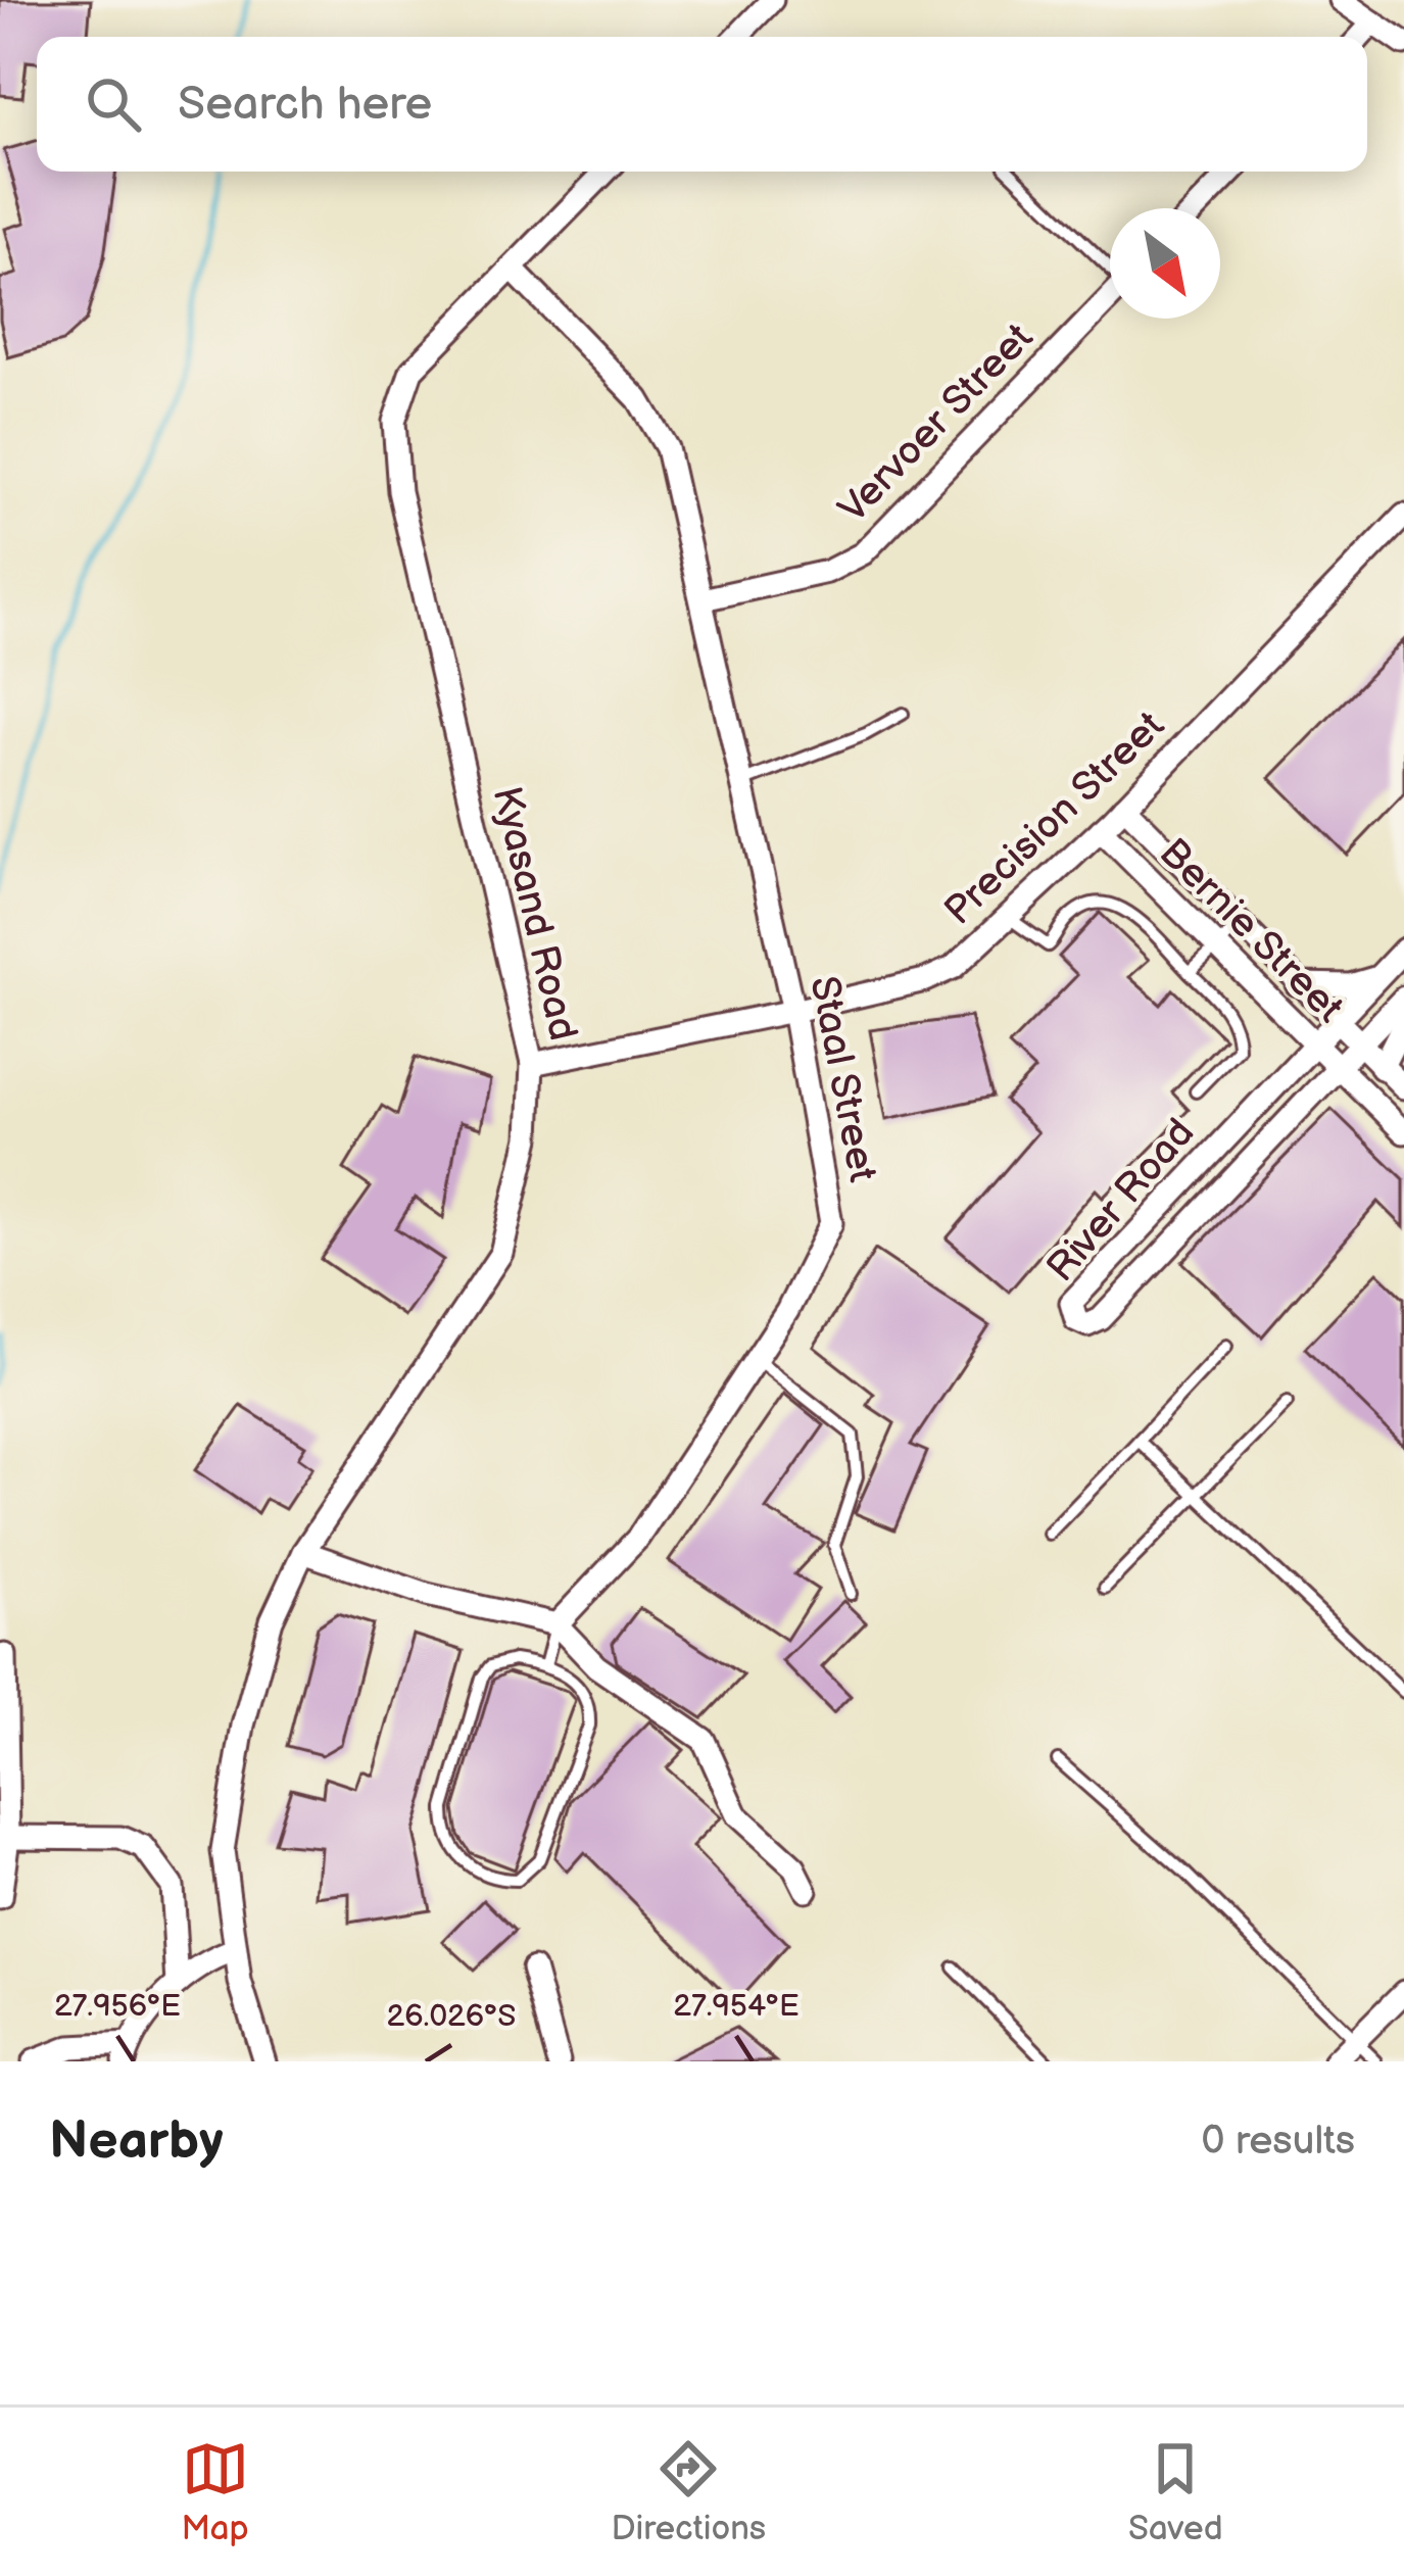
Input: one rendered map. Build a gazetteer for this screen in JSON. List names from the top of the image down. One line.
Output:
{"streets":{"street":["Vervoer Street","Precision Street","Kyasand Road","Bernie Street","Staal Street","River Road"]},"crossings":[["Vervoer Street","Staal Street"],["Precision Street","Kyasand Road"],["Precision Street","Bernie Street"],["Precision Street","Staal Street"],["Kyasand Road","Staal Street"],["Bernie Street","River Road"]],"north":"bottom right","page":{"search":"Search here","heading":["Nearby","0 results"],"nav":["Map","Directions","Saved"]},"coordinates":["27.956°E","27.954°E","26.026°S"]}
